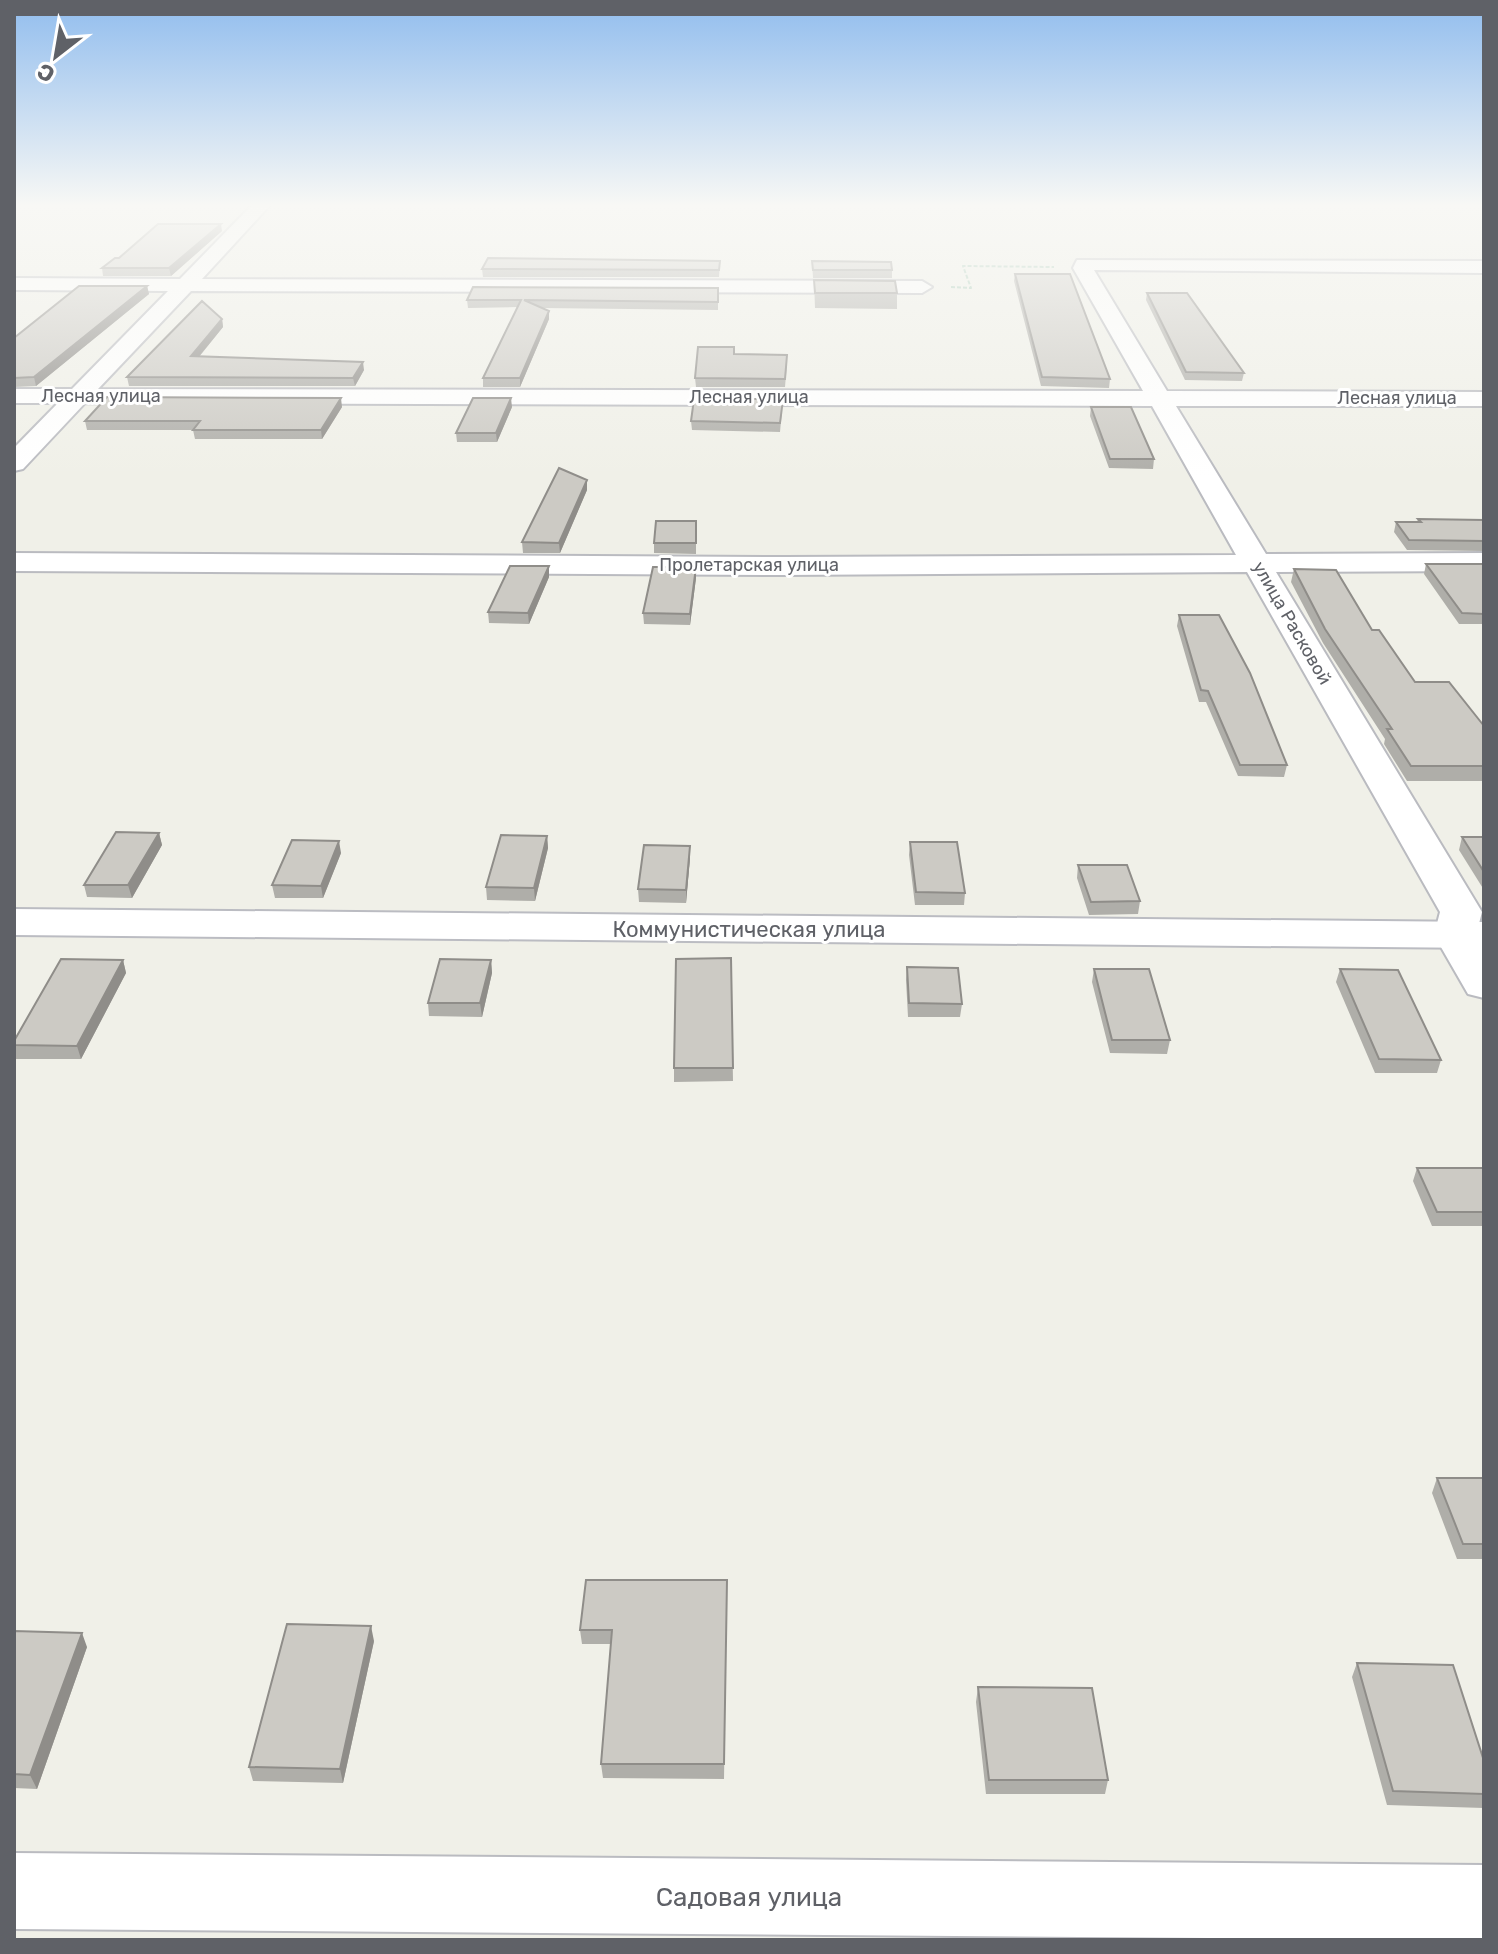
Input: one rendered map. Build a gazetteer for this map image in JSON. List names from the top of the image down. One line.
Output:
{"streets":{"street":["Лесная улица","Пролетарская улица","улица Расковой","Коммунистическая улица","Садовая улица"]},"crossings":[["Лесная улица","улица Расковой"],["Пролетарская улица","улица Расковой"],["улица Расковой","Коммунистическая улица"]],"north":"bottom left"}
